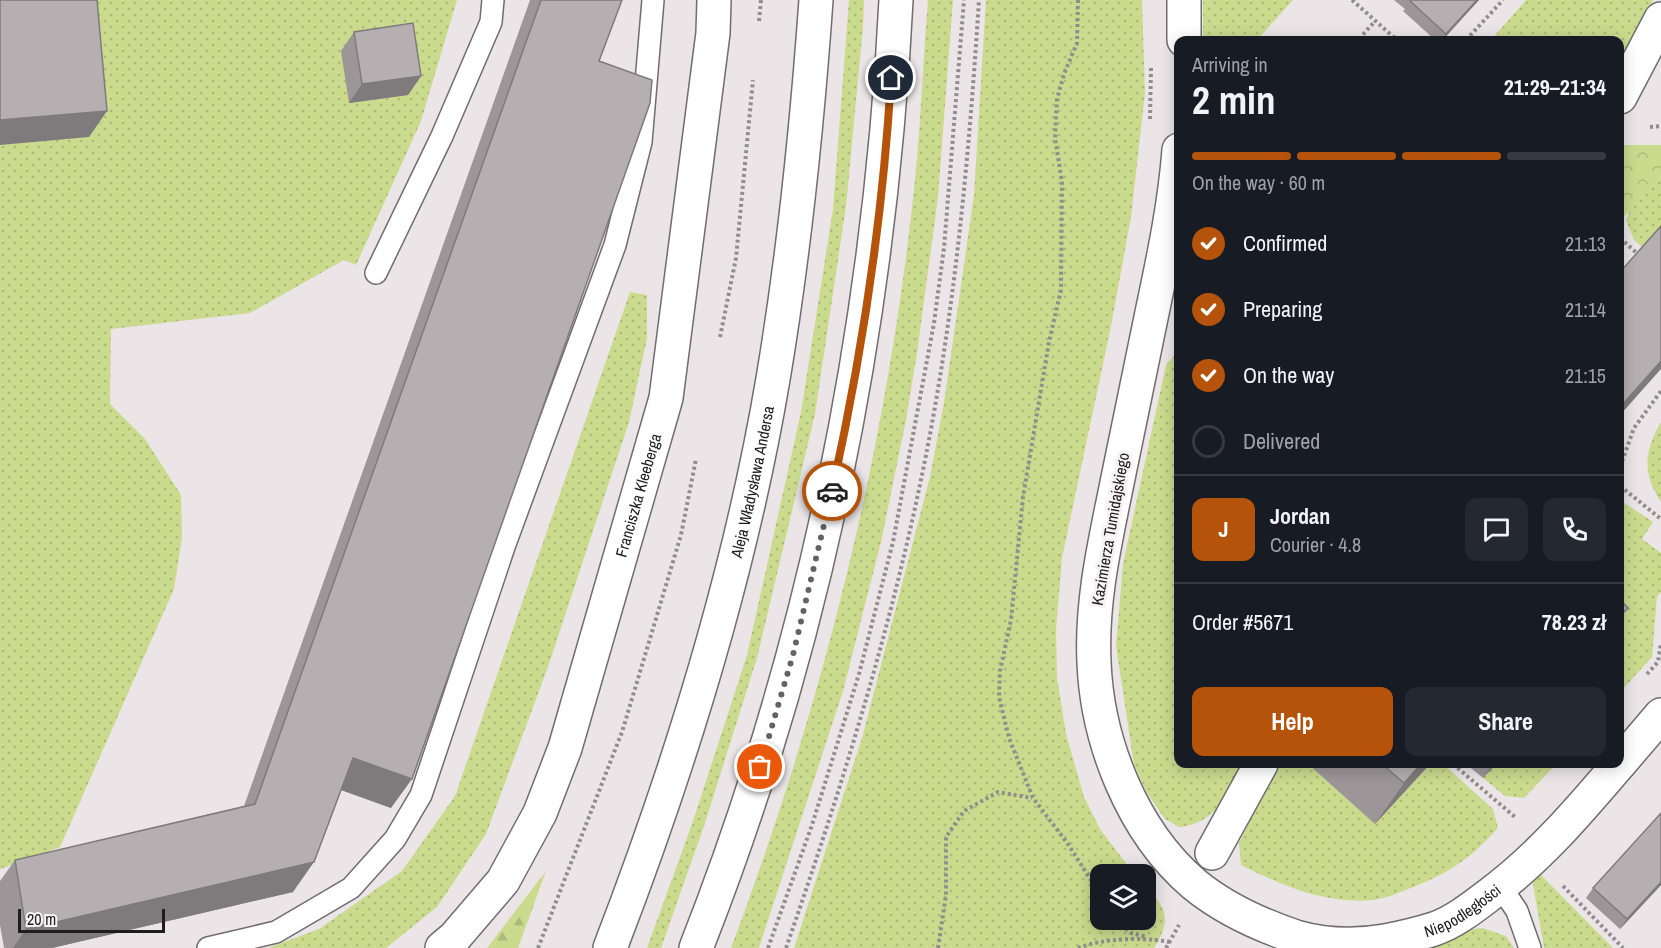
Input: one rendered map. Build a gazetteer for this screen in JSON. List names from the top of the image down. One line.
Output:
{"streets":{"street":["Aleja Władysława Andersa","Franciszka Kleeberga","Kazimierza Tumidajskiego","Niepodległości"]},"crossings":[["Kazimierza Tumidajskiego","Niepodległości"]],"scale_bar":"20 m","page":{"heading":["2 min","Arriving in","21:29–21:34"],"panel":["Jordan","Courier · 4.8","Order #5671","78.23 zł"],"bar":"On the way · 60 m","list":[["Confirmed","21:13"],["Preparing","21:14"],["On the way","21:15"],"Delivered"],"round":"J","buttons":["Help","Share"],"scale":"20 m"}}
